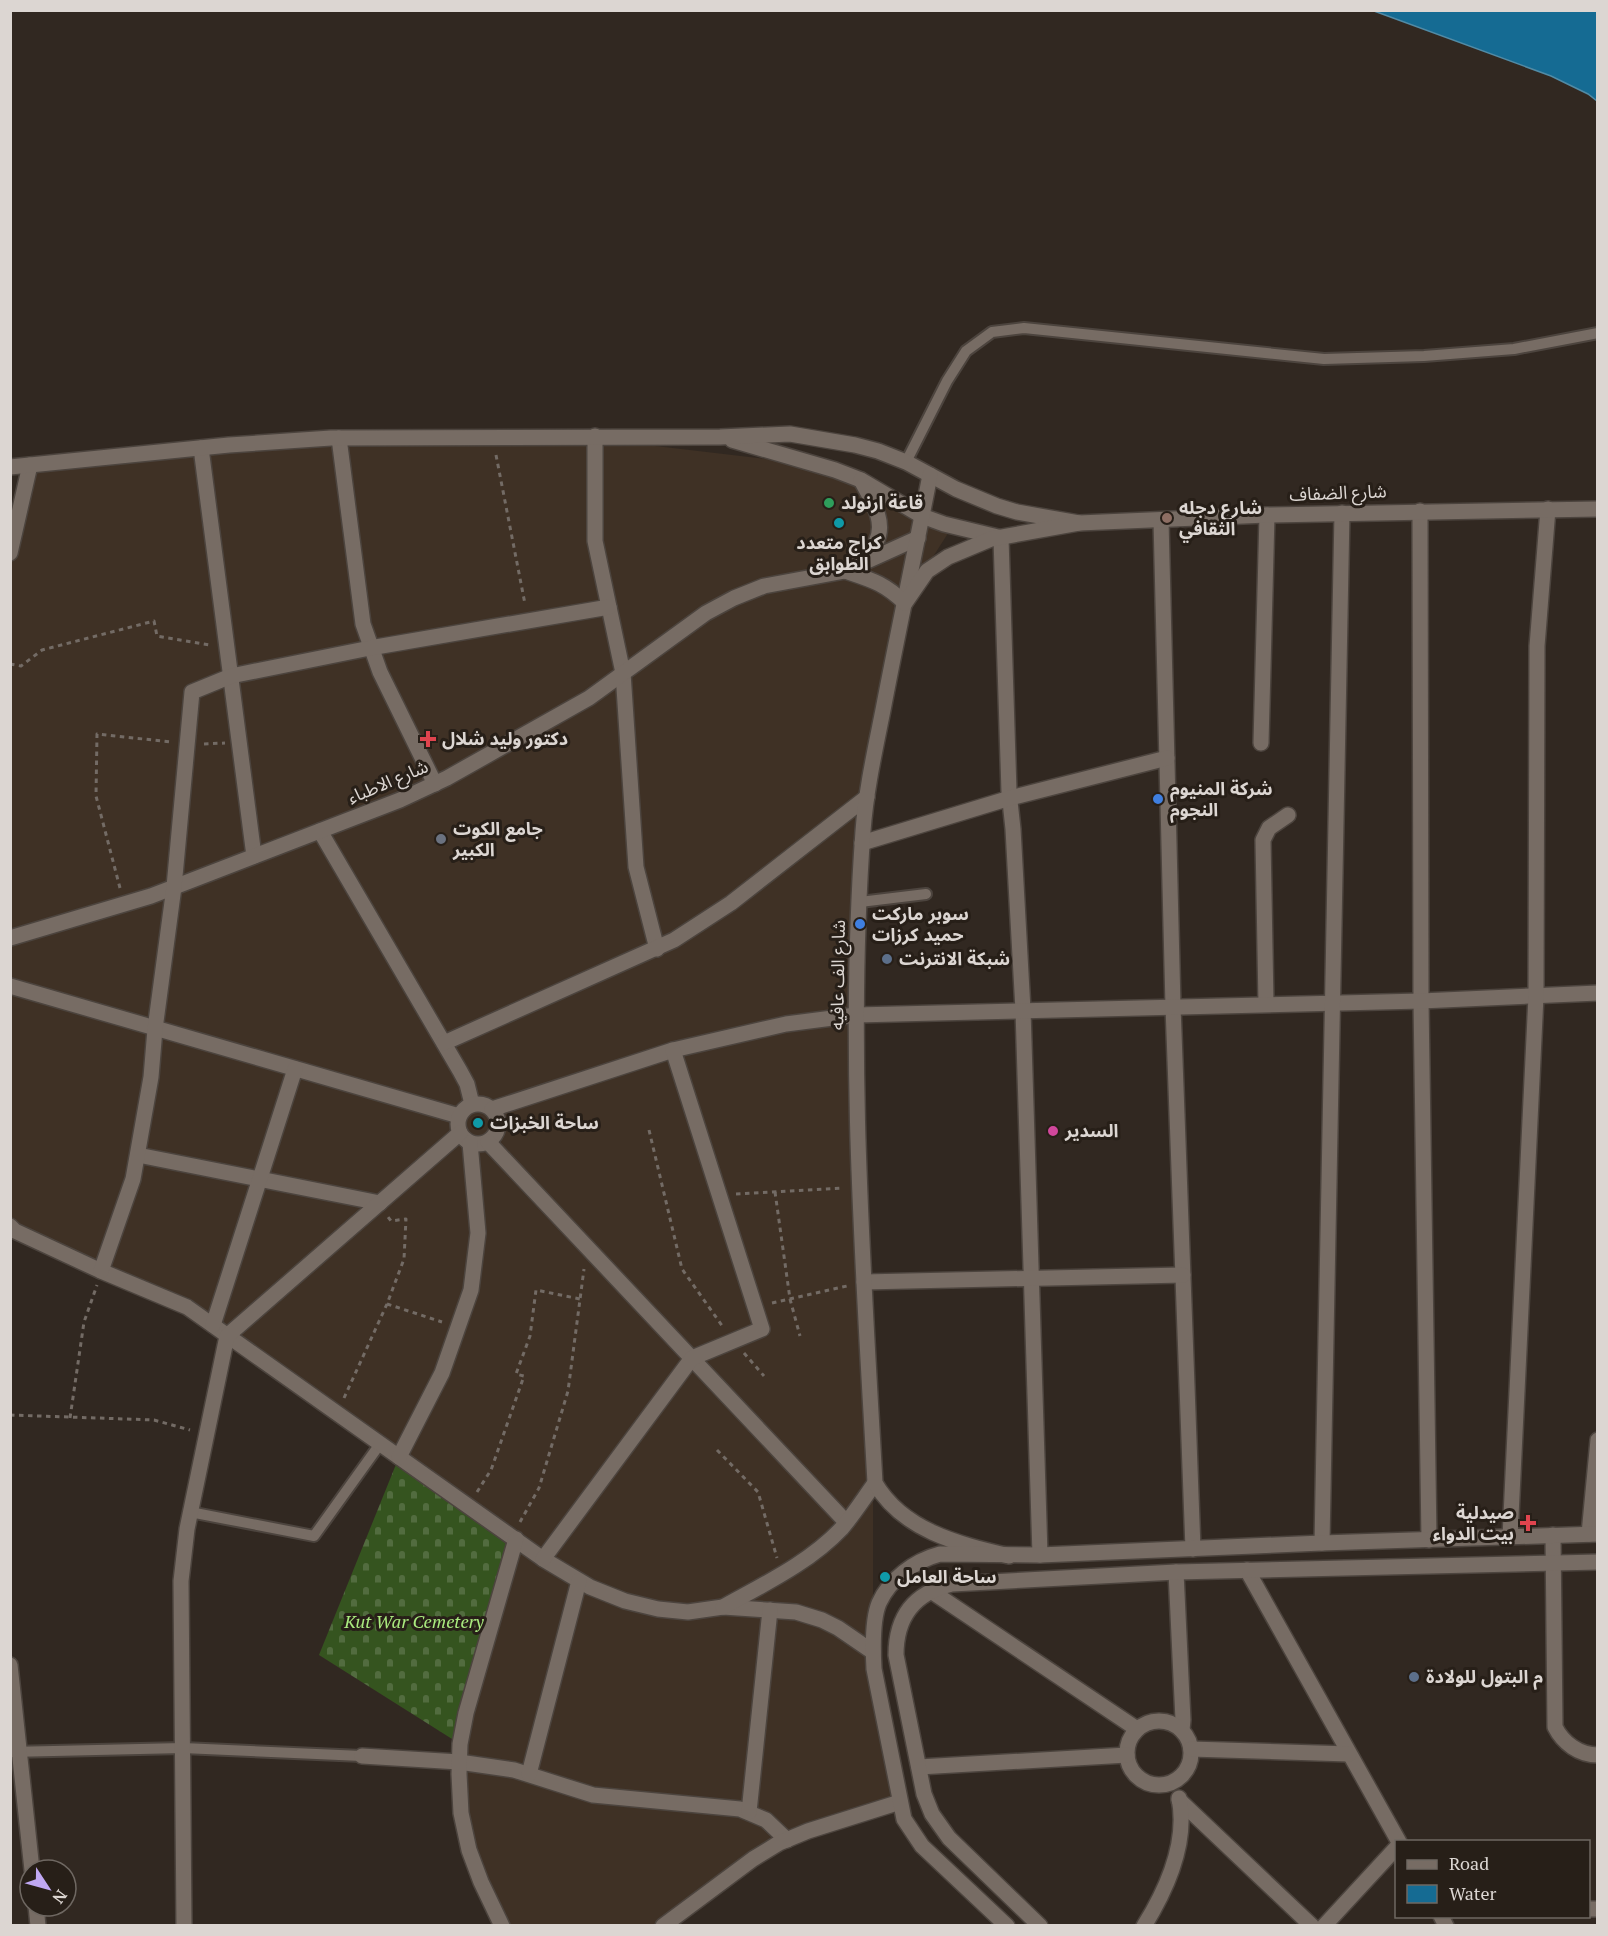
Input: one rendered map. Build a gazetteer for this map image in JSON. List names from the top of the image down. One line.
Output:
{"streets":{"street":["شارع الضفاف","شارع الاطباء","شارع الف عافيه"]},"crossings":[["شارع الاطباء","شارع الف عافيه"]],"parks":["Kut War Cemetery"],"places":{"other":["قاعة ارنولد","شارع دجله الثقافي","كراج متعدد الطوابق","شركة المنيوم النجوم","جامع الكوت الكبير","سوبر ماركت حميد كرزات","شبكة الانترنت","ساحة الخبزات","السدير","ساحة العامل","م البتول للولادة"],"health":["دكتور وليد شلال","صيدلية بيت الدواء"]},"legend":["Road","Water"],"north":"bottom right"}
